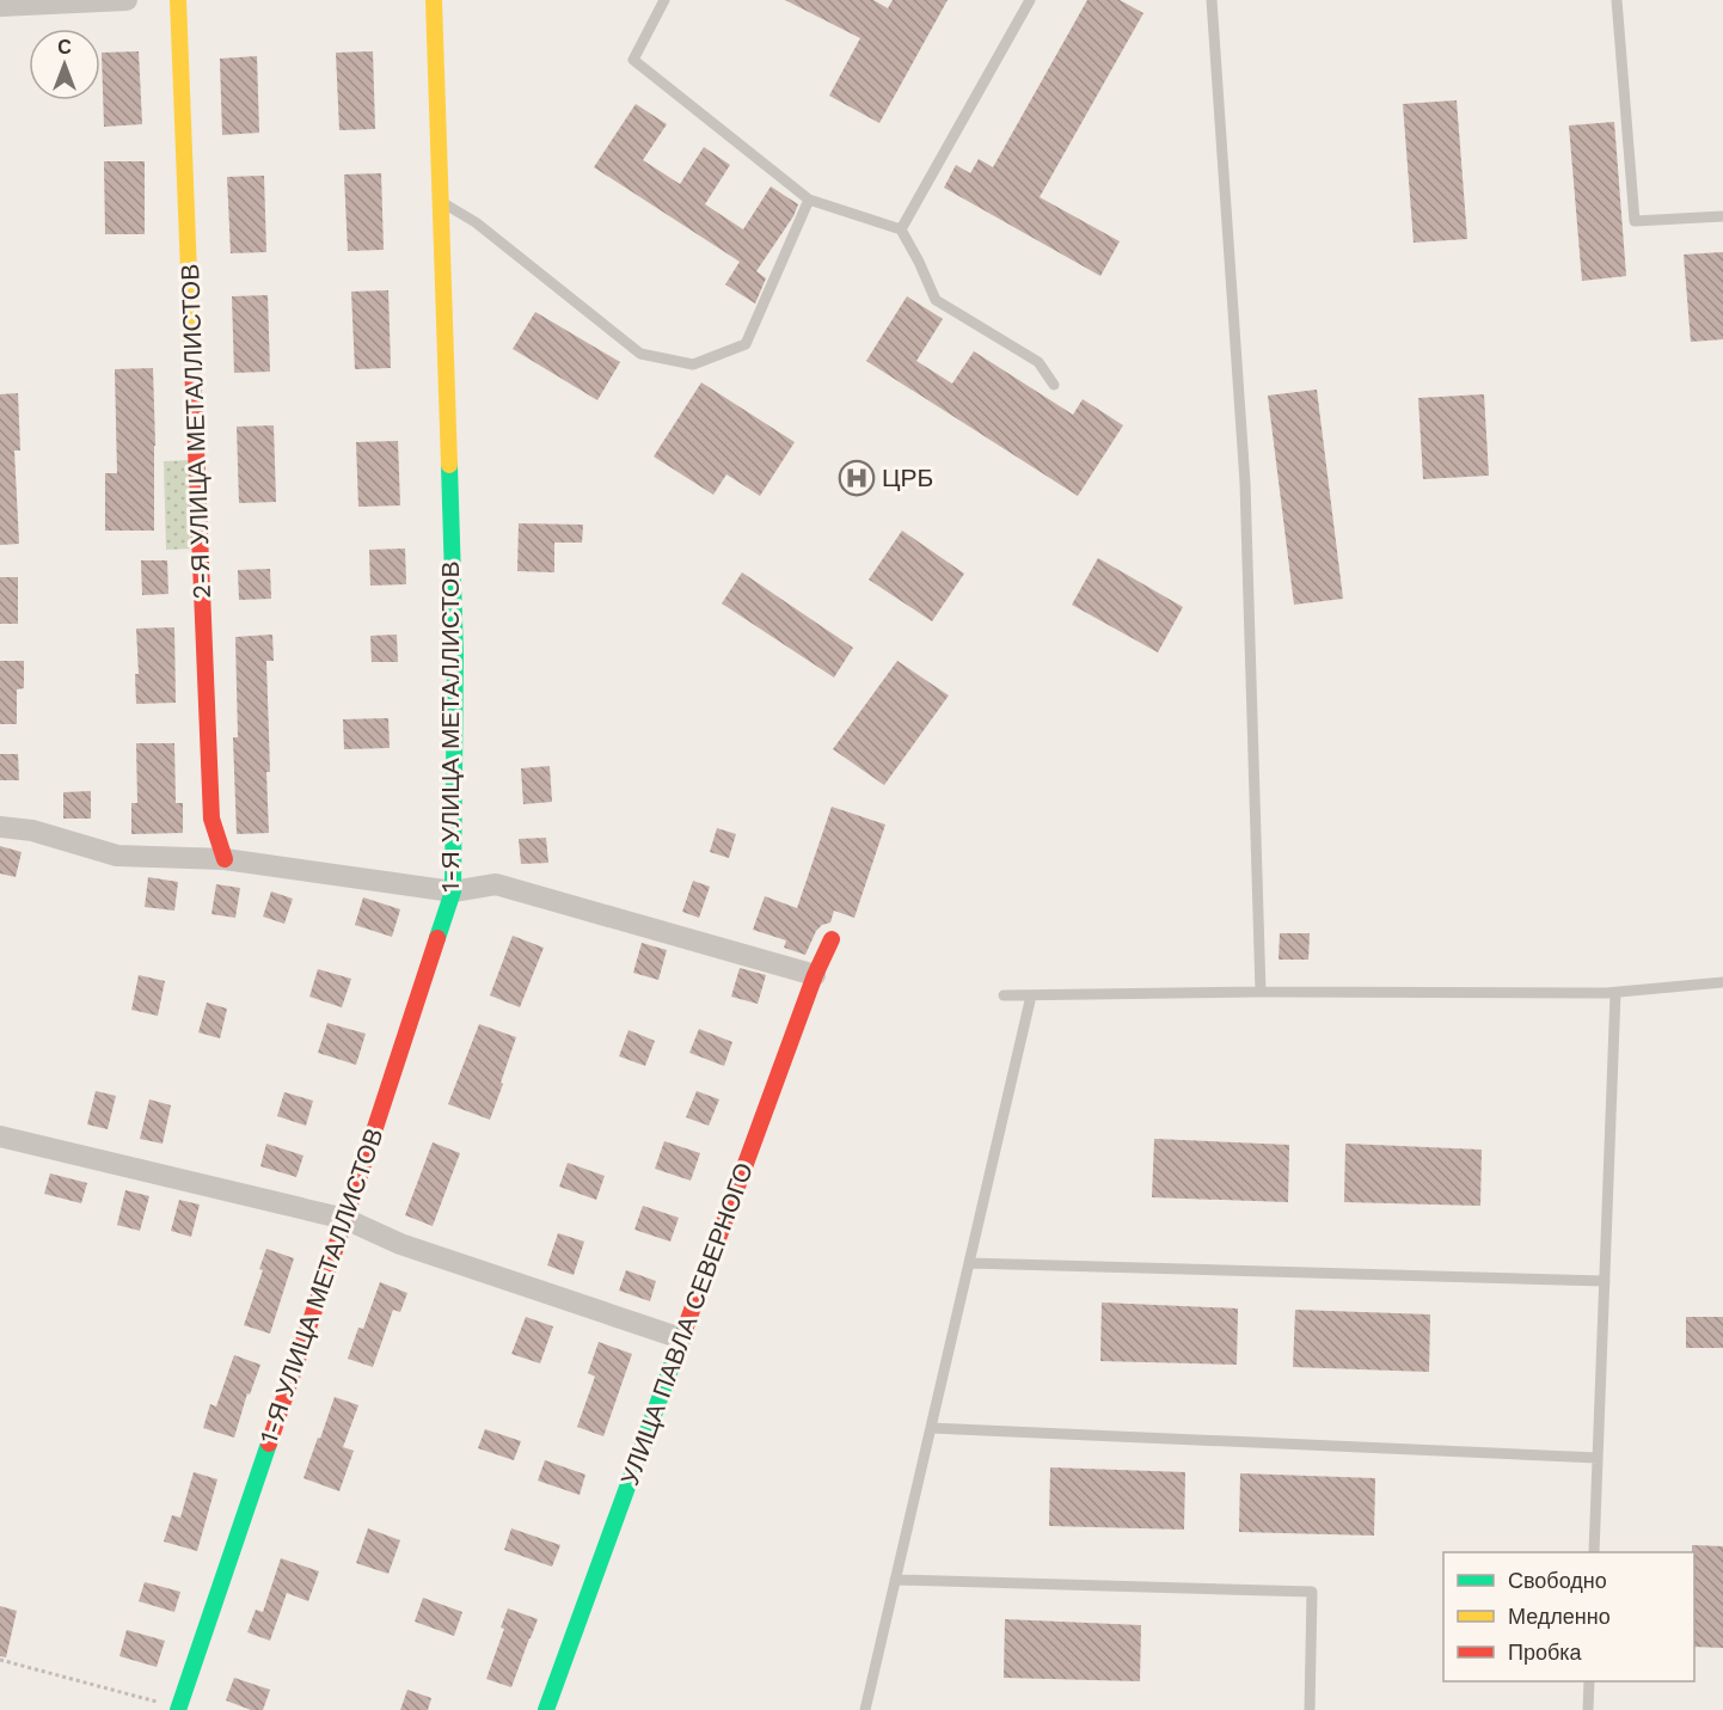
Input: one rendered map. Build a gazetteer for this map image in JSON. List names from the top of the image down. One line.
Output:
{"streets":{"street":["2-Я УЛИЦА МЕТАЛЛИСТОВ","1-Я УЛИЦА МЕТАЛЛИСТОВ","УЛИЦА ПАВЛА СЕВЕРНОГО"]},"places":{"hospital":["ЦРБ"]},"legend":["Свободно","Медленно","Пробка"],"north":"top"}
